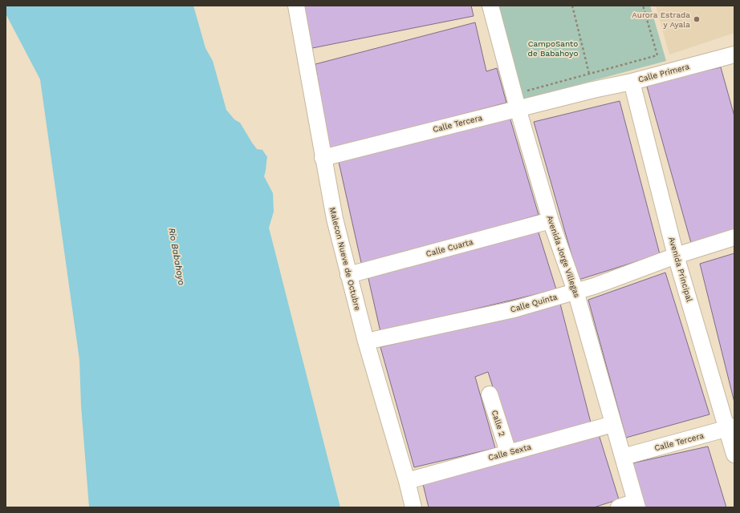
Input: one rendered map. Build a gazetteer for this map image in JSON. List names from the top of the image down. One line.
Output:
{"streets":{"street":["Calle Primera","Calle Tercera","Calle Cuarta","Avenida Jorge Villegas","Malecon Nueve de Octubre","Avenida Principal","Calle Quinta","Calle 2","Calle Sexta"]},"crossings":[["Calle Primera","Calle Tercera"],["Calle Primera","Avenida Principal"],["Calle Tercera","Avenida Jorge Villegas"],["Calle Tercera","Malecon Nueve de Octubre"],["Calle Tercera","Avenida Principal"],["Calle Cuarta","Avenida Jorge Villegas"],["Calle Cuarta","Malecon Nueve de Octubre"],["Avenida Jorge Villegas","Calle Quinta"],["Avenida Jorge Villegas","Calle Sexta"],["Malecon Nueve de Octubre","Calle Quinta"],["Malecon Nueve de Octubre","Calle Sexta"],["Avenida Principal","Calle Quinta"],["Calle 2","Calle Sexta"]],"water":["Rio Babahoyo"],"parks":["CampoSanto de Babahoyo"],"places":["Aurora Estrada y Ayala"]}
